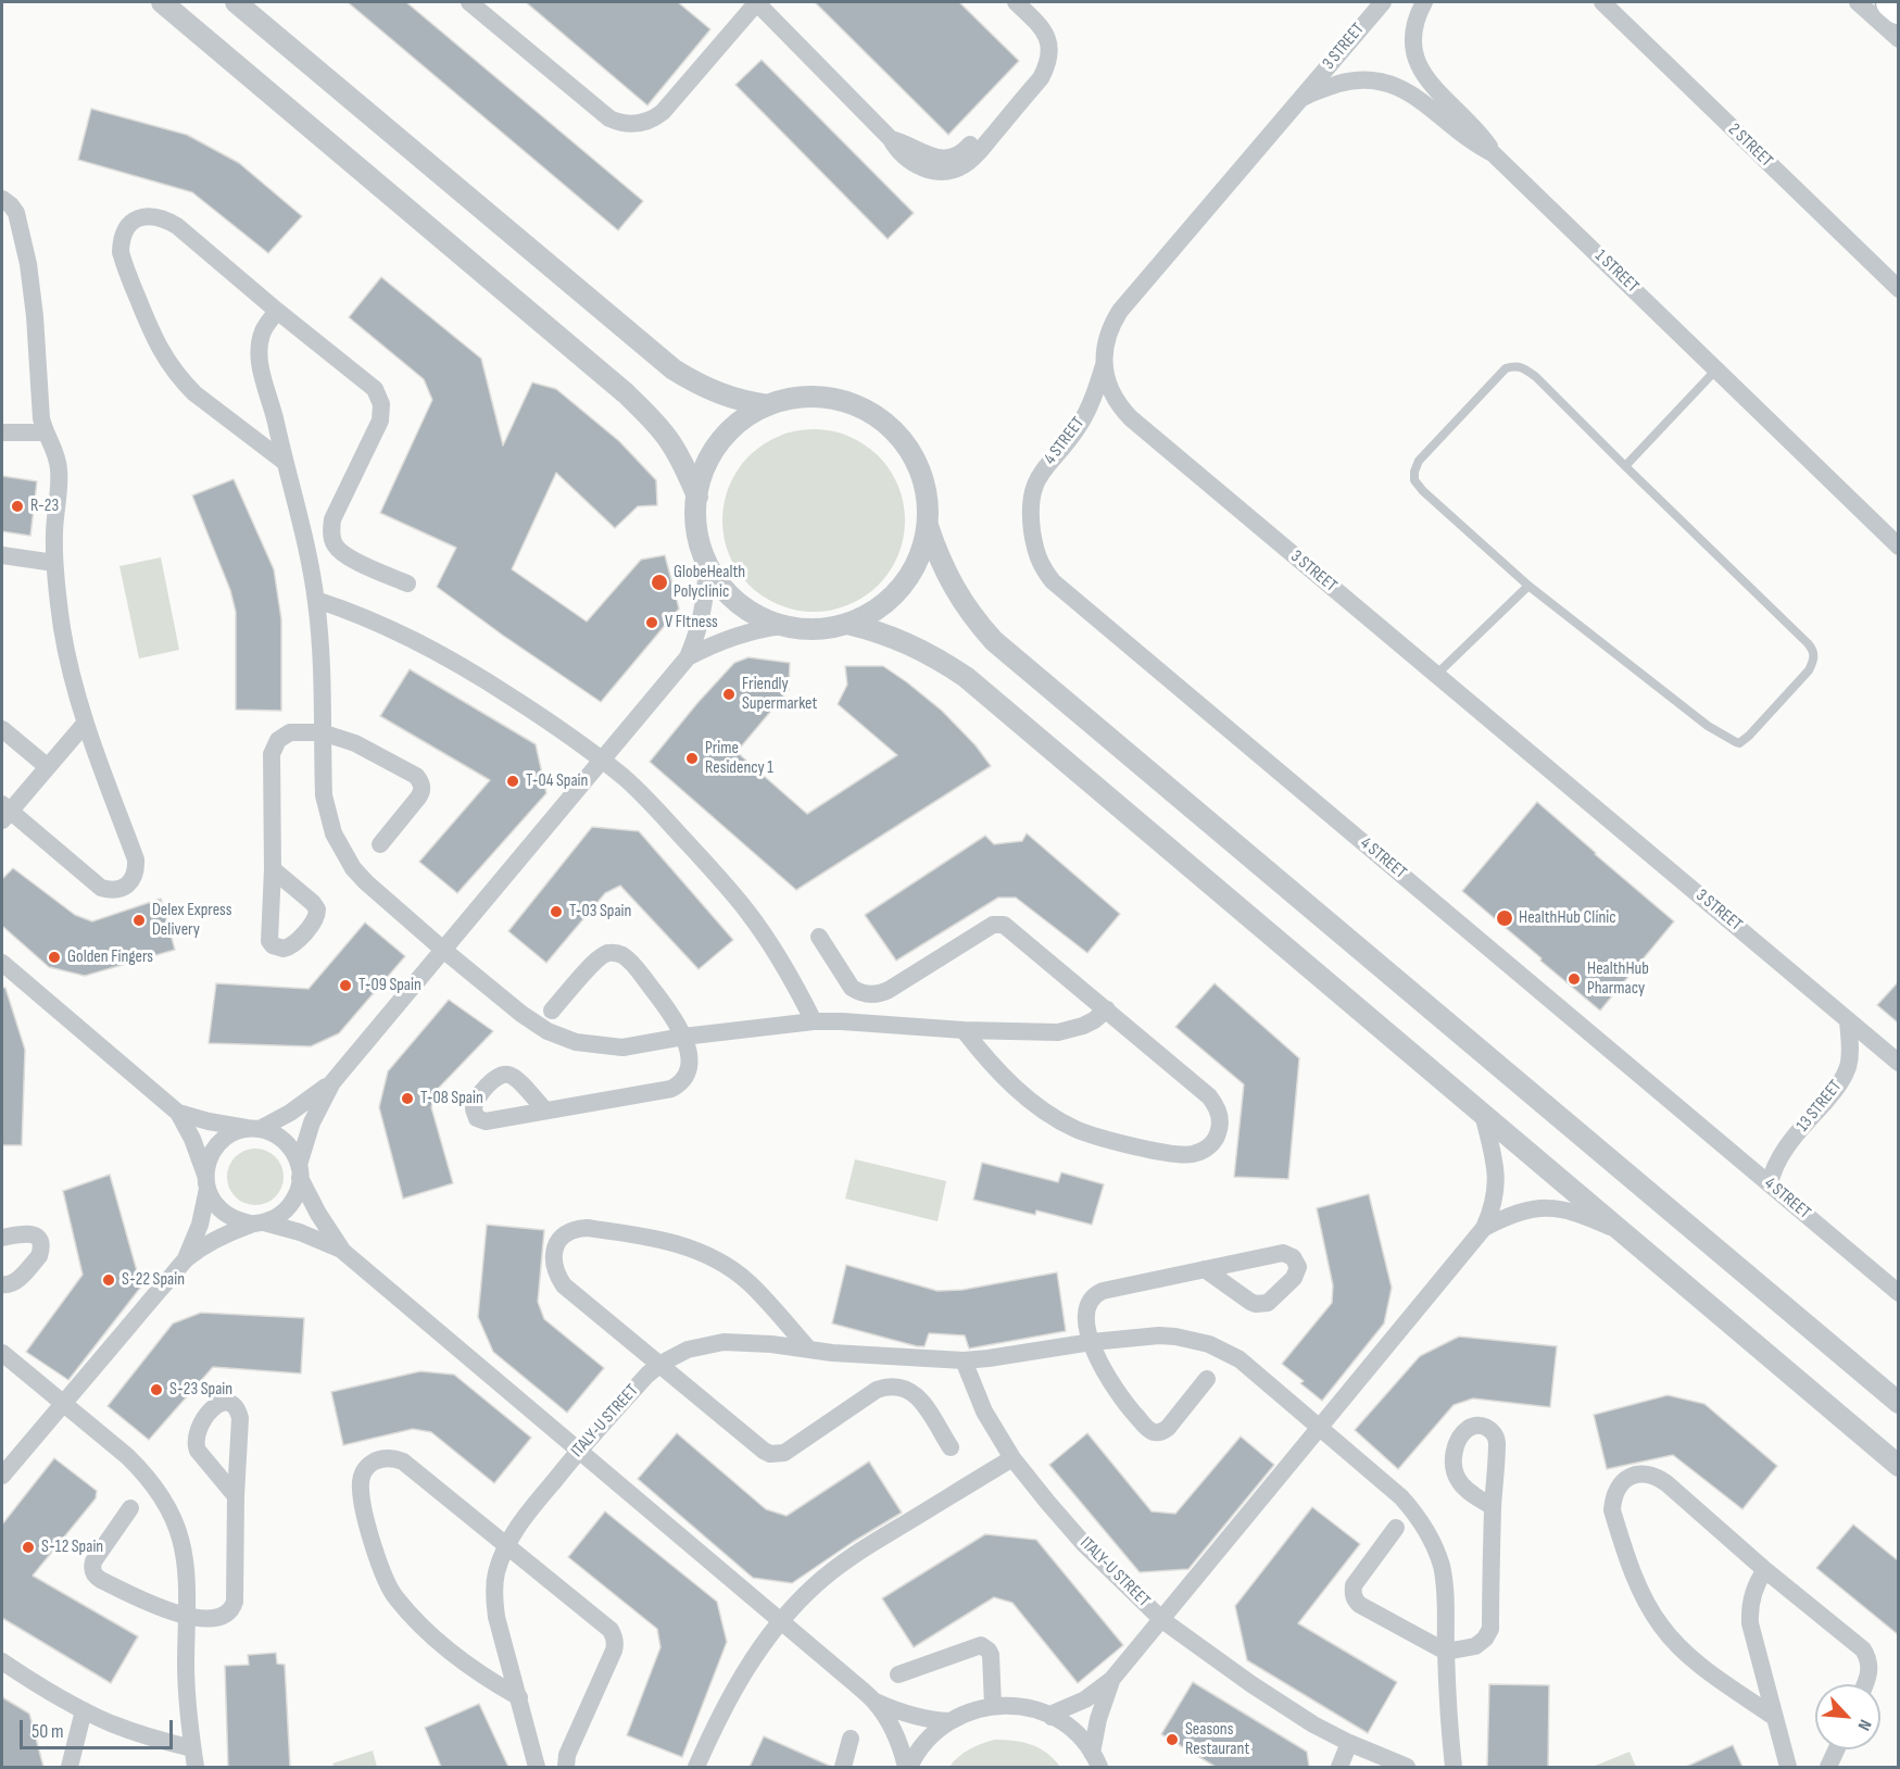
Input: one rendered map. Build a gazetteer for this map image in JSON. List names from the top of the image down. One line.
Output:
{"streets":{"street":["3 STREET","2 STREET","1 STREET","4 STREET","13 STREET","ITALY-U STREET"]},"crossings":[["3 STREET","1 STREET"],["3 STREET","4 STREET"],["3 STREET","13 STREET"],["4 STREET","13 STREET"]],"places":["R-23","GlobeHealth Polyclinic","V FItness","Friendly Supermarket","Prime Residency 1","T-04 Spain","T-03 Spain","HealthHub Clinic","Delex Express Delivery","Golden Fingers","HealthHub Pharmacy","T-09 Spain","T-08 Spain","S-22 Spain","S-23 Spain","S-12 Spain","Seasons Restaurant"],"scale_bar":"50 m","north":"bottom right"}
